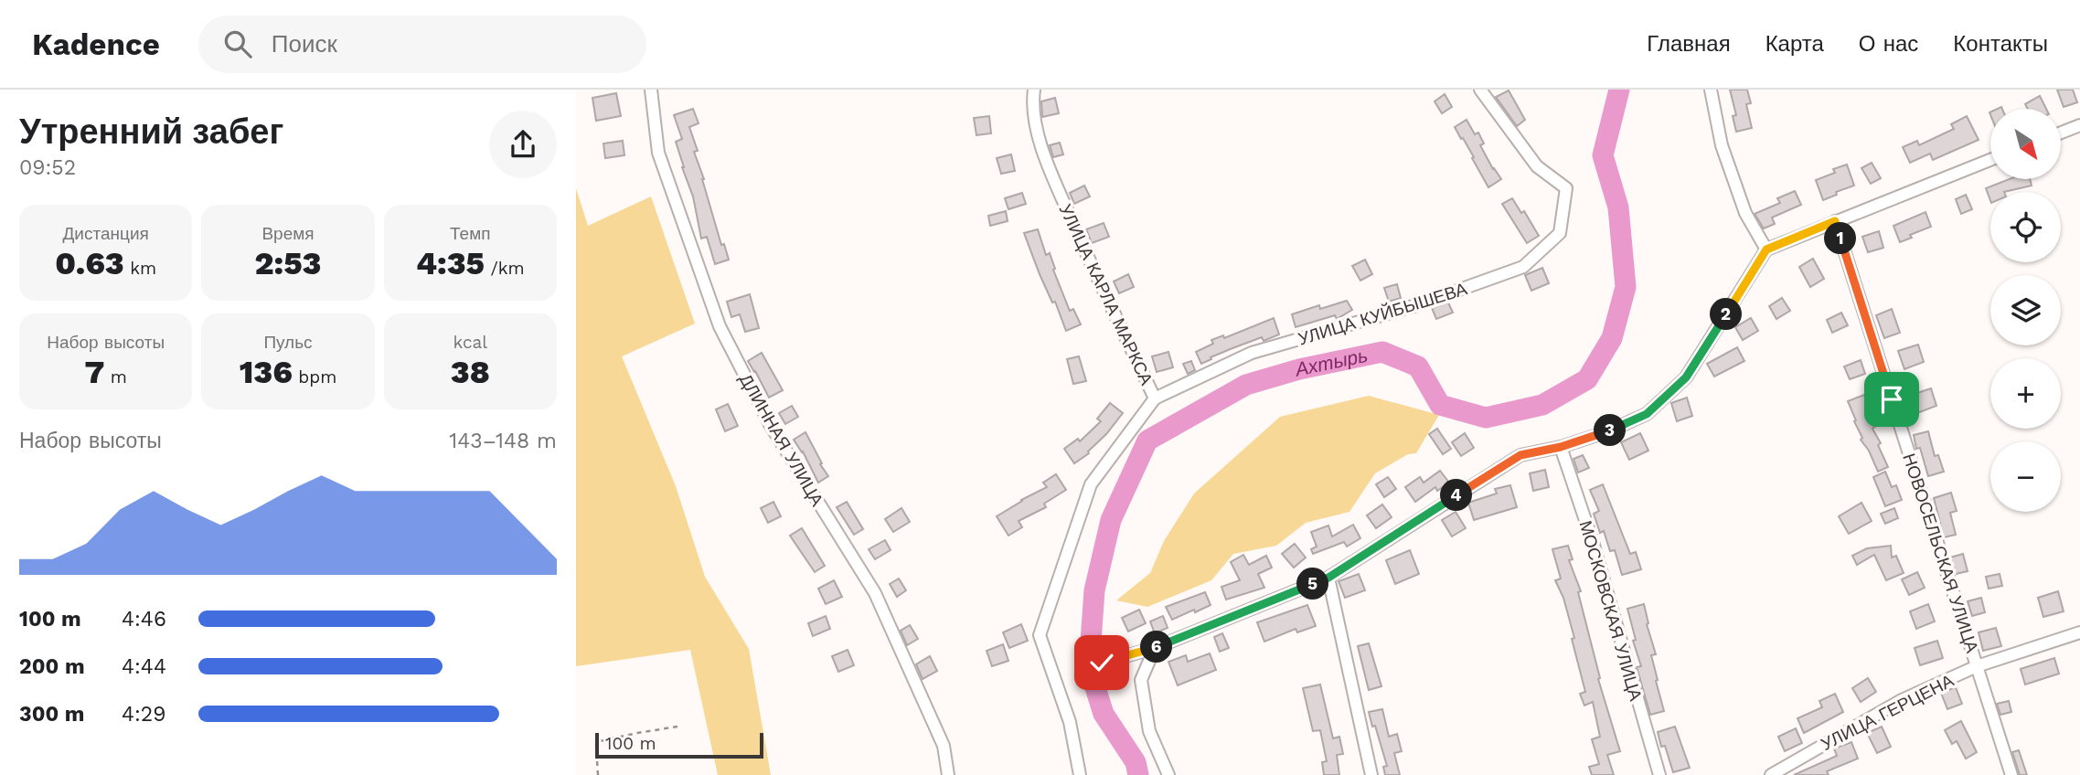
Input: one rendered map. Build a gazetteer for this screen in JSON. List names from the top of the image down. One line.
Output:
{"streets":{"street":["УЛИЦА КАРЛА МАРКСА","УЛИЦА КУЙБЫШЕВА","ДЛИННАЯ УЛИЦА","НОВОСЕЛЬСКАЯ УЛИЦА","МОСКОВСКАЯ УЛИЦА","УЛИЦА ГЕРЦЕНА"]},"crossings":[["УЛИЦА КАРЛА МАРКСА","УЛИЦА КУЙБЫШЕВА"],["НОВОСЕЛЬСКАЯ УЛИЦА","УЛИЦА ГЕРЦЕНА"]],"water":["Ахтырь"],"scale_bar":"100 m","north":"bottom right","page":{"header":"Kadence","search":"Поиск","nav":["Главная","Карта","О нас","Контакты"],"heading":["Утренний забег","09:52"],"map_buttons":["+","−"],"stats":[["Дистанция","0.63 km"],["Время","2:53"],["Темп","4:35 /km"],["Набор высоты","7 m"],["Пульс","136 bpm"],["kcal","38"]],"pins":["1","2","3","4","5","6"],"chart":["Набор высоты","143–148 m"],"list":[{"name":"100 m","note":"4:46"},{"name":"200 m","note":"4:44"},{"name":"300 m","note":"4:29"}],"scale":"100 m"}}
